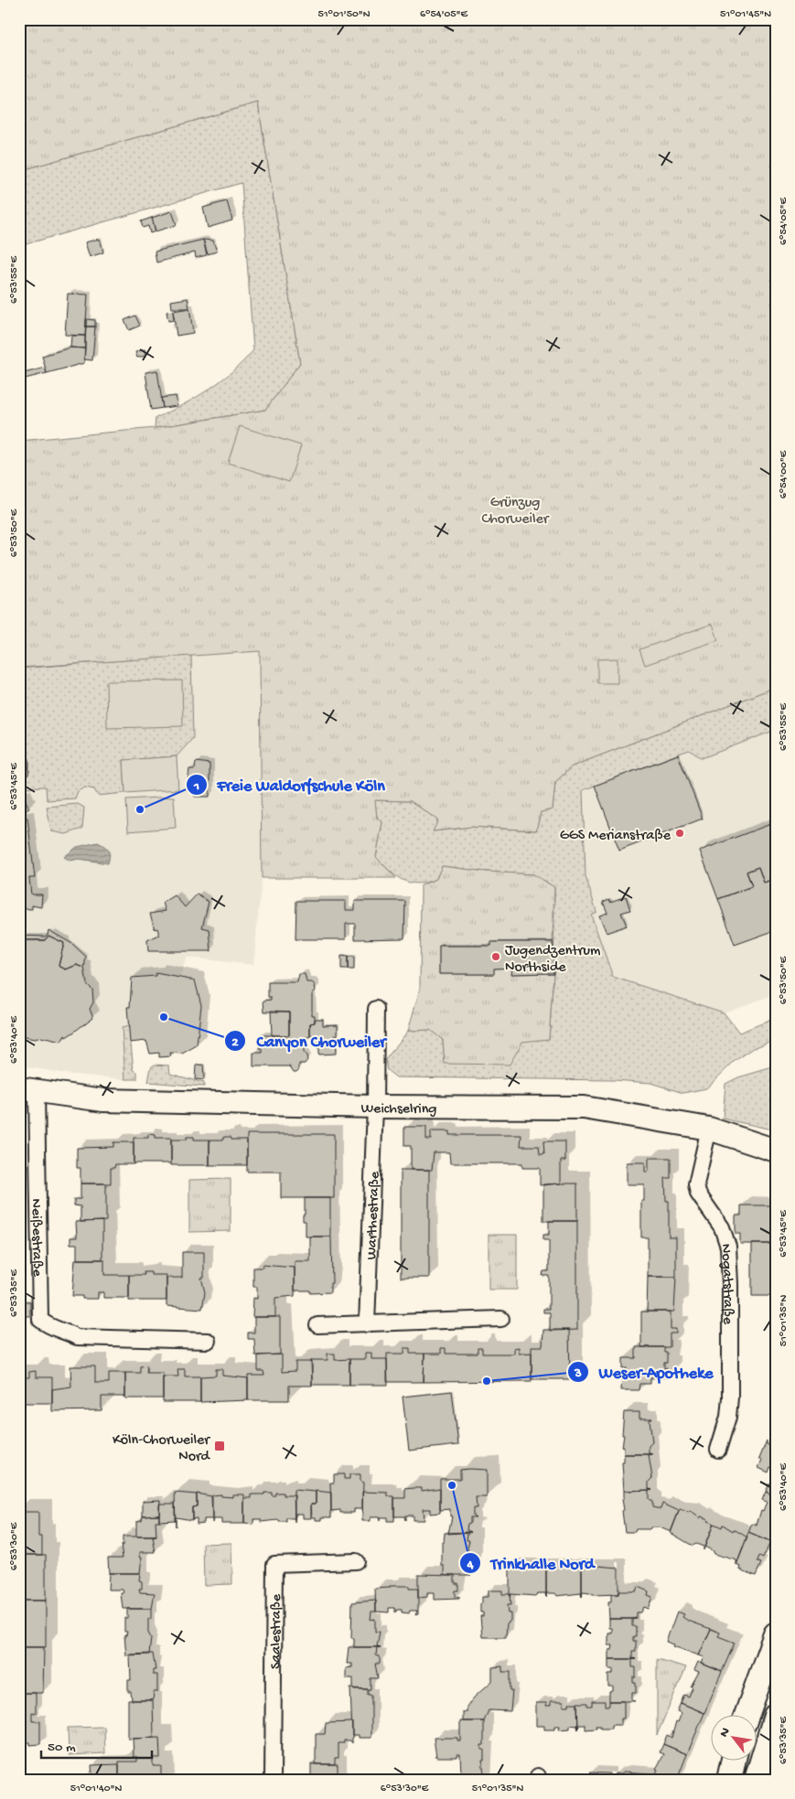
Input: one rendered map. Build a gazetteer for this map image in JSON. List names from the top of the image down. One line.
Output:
{"streets":{"street":["Weichselring","Warthestraße","Neißestraße","Nogatstraße","Saalestraße"]},"crossings":[["Weichselring","Warthestraße"],["Weichselring","Neißestraße"],["Weichselring","Nogatstraße"]],"parks":["Grünzug Chorweiler"],"places":{"other":["Freie Waldorfschule Köln","GGS Merianstraße","Jugendzentrum Northside","Canyon Chorweiler","Weser-Apotheke","Trinkhalle Nord"],"transit":["Köln-Chorweiler Nord"]},"scale_bar":"50 m","north":"top left","coordinates":["51°01'50\"N","6°54'05\"E","51°01'45\"N","6°53'55\"E","6°54'00\"E","6°53'50\"E","6°53'45\"E","6°53'40\"E","6°53'35\"E","51°01'35\"N","6°53'30\"E","51°01'40\"N"]}
